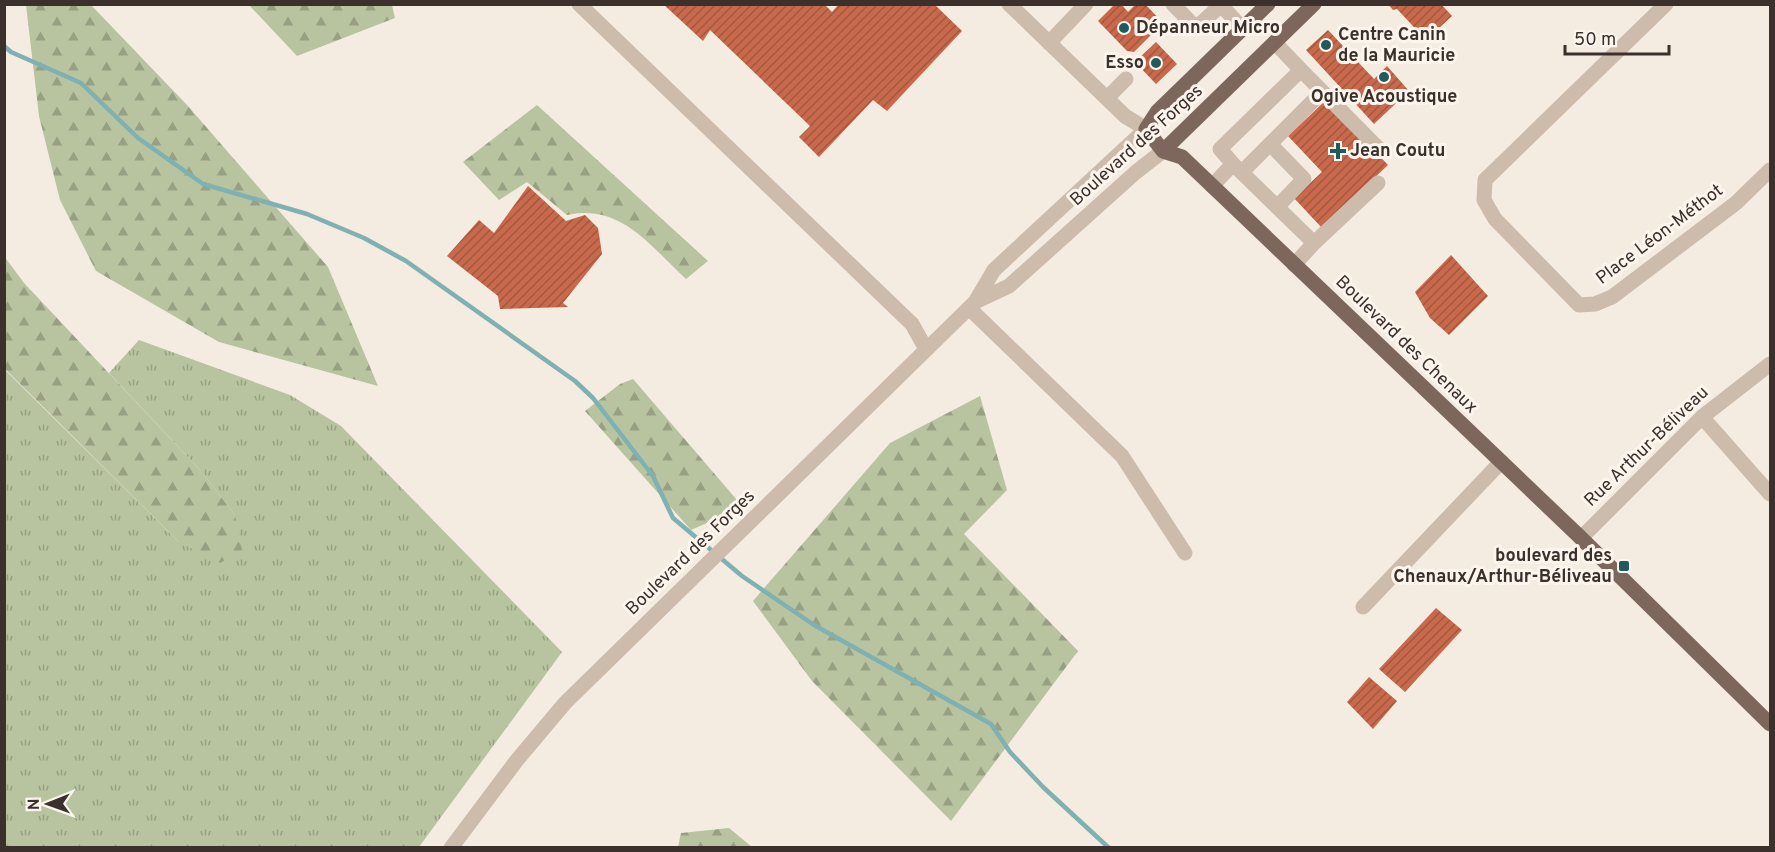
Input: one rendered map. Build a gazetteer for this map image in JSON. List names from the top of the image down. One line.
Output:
{"streets":{"main road":["Boulevard des Forges","Boulevard des Chenaux"],"street":["Place Léon-Méthot","Rue Arthur-Béliveau"]},"crossings":[["Boulevard des Forges","Boulevard des Chenaux"],["Boulevard des Chenaux","Rue Arthur-Béliveau"]],"places":{"other":["Dépanneur Micro","Centre Canin de la Mauricie","Esso","Ogive Acoustique"],"health":["Jean Coutu"],"transit":["boulevard des Chenaux/Arthur-Béliveau"]},"scale_bar":"50 m","north":"left"}
